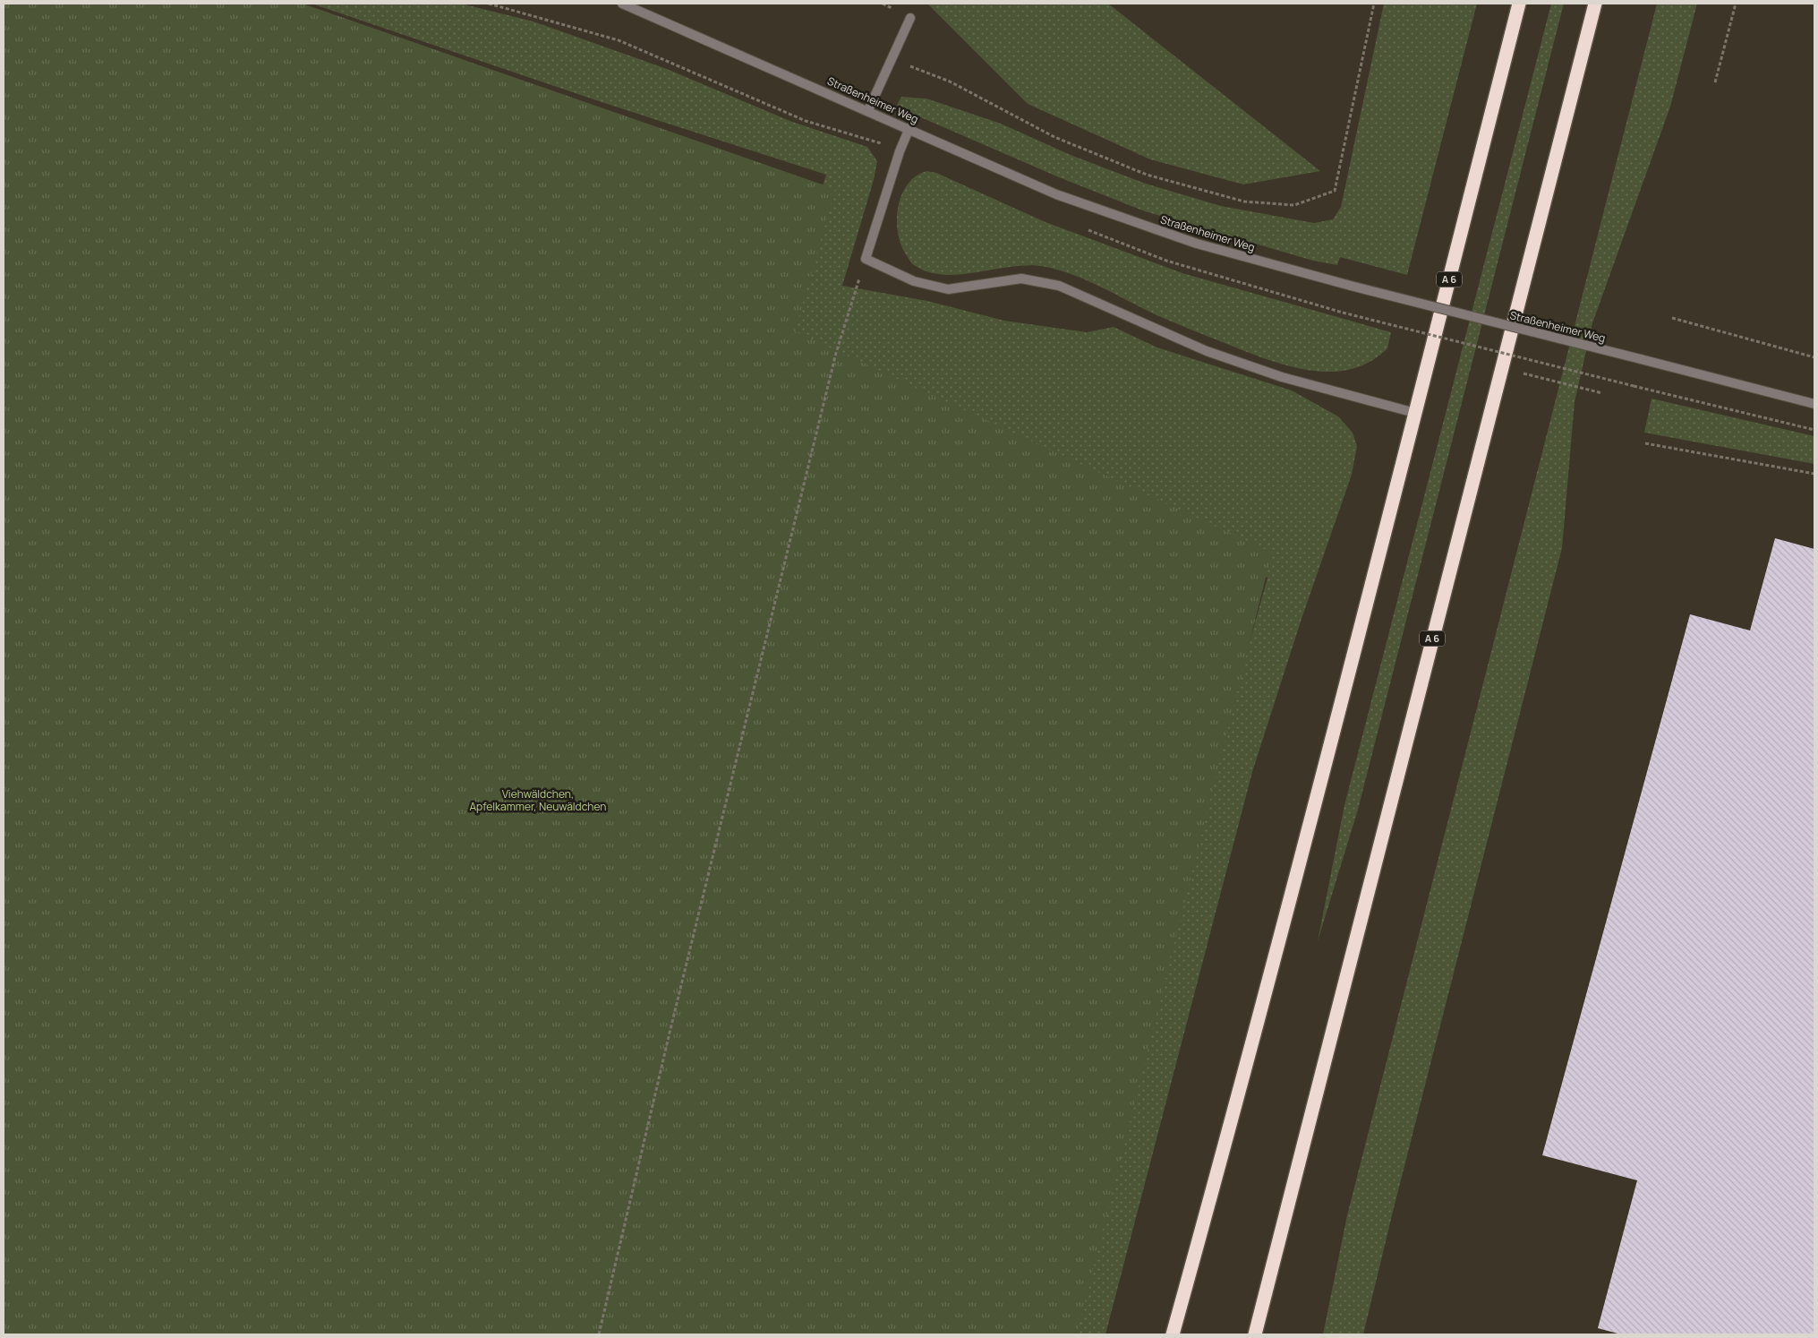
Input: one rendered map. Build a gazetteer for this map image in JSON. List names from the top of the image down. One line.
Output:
{"streets":{"highway":["A 6"],"street":["Straßenheimer Weg"]},"parks":["Viehwäldchen, Apfelkammer, Neuwäldchen"]}
